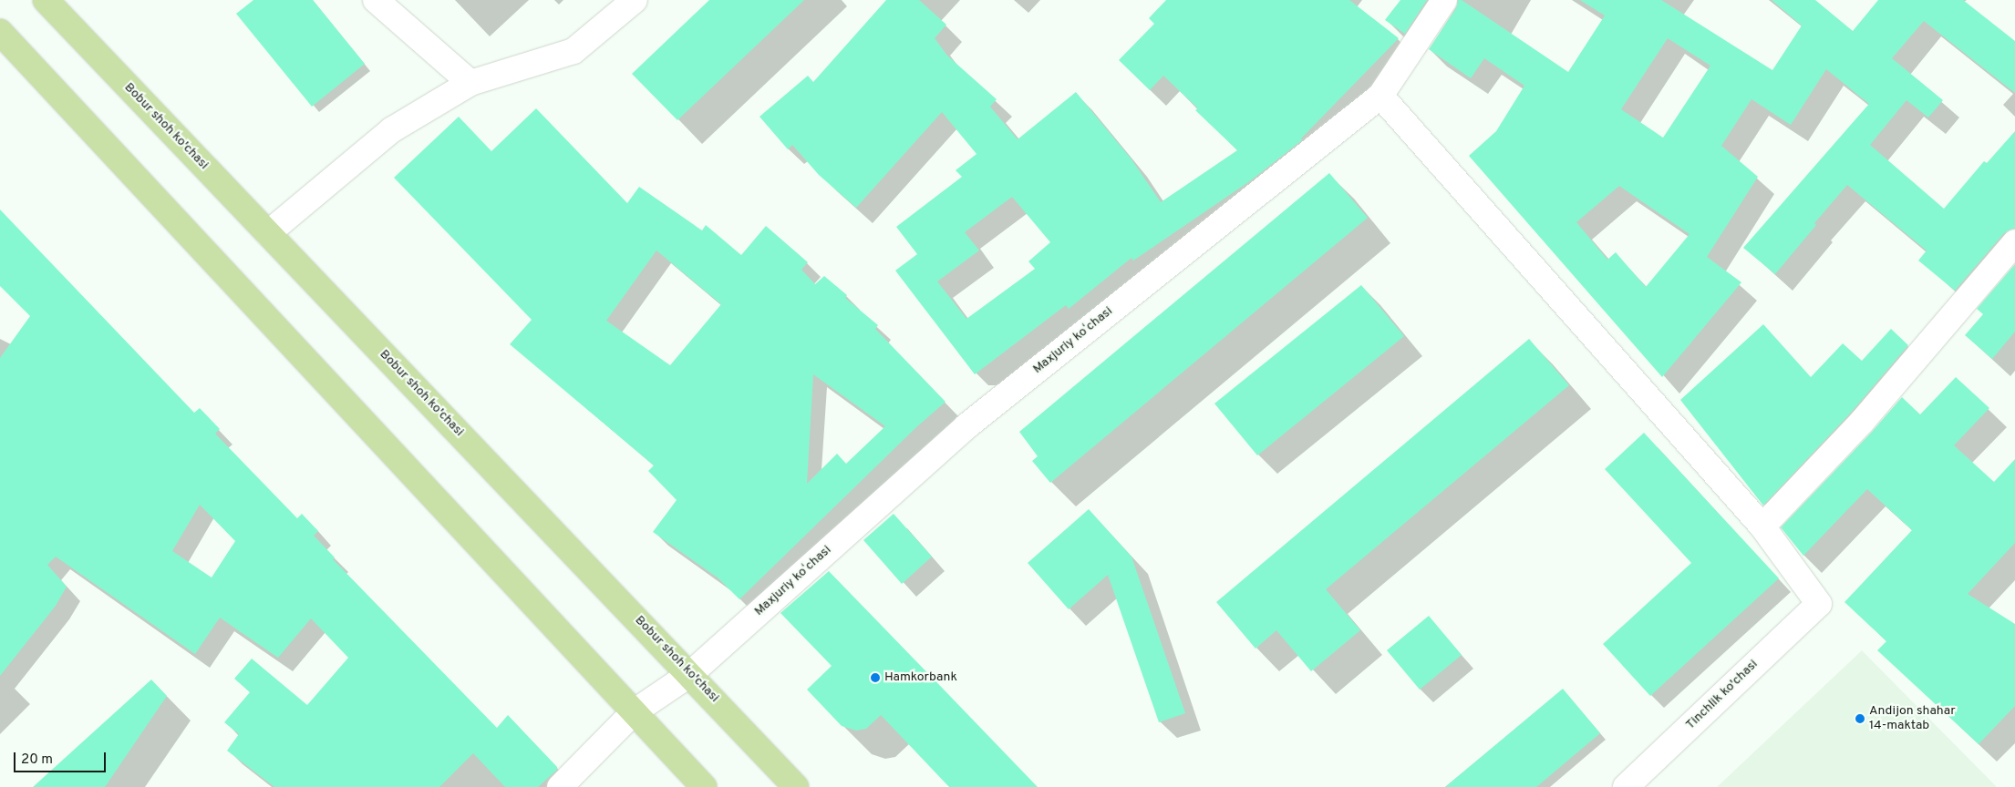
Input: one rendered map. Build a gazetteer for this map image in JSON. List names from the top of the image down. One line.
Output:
{"streets":{"main road":["Bobur shoh ko'chasi"],"street":["Maxjuriy koʻchasi","Tinchlik ko'chasi"]},"crossings":[["Bobur shoh ko'chasi","Maxjuriy koʻchasi"]],"places":["Hamkorbank","Andijon shahar 14-maktab"],"scale_bar":"20 m"}
